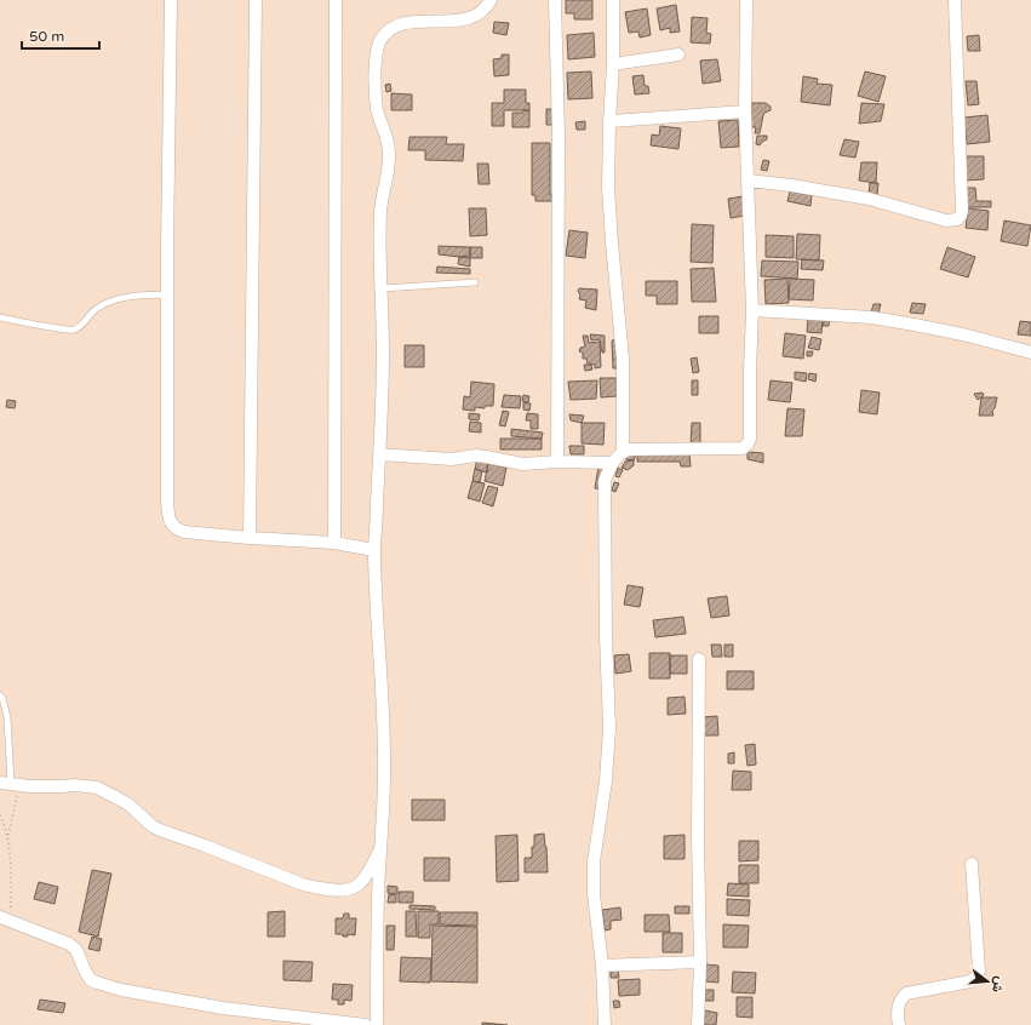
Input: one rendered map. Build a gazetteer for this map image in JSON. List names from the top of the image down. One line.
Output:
{"scale_bar":"50 m","north":"right"}
